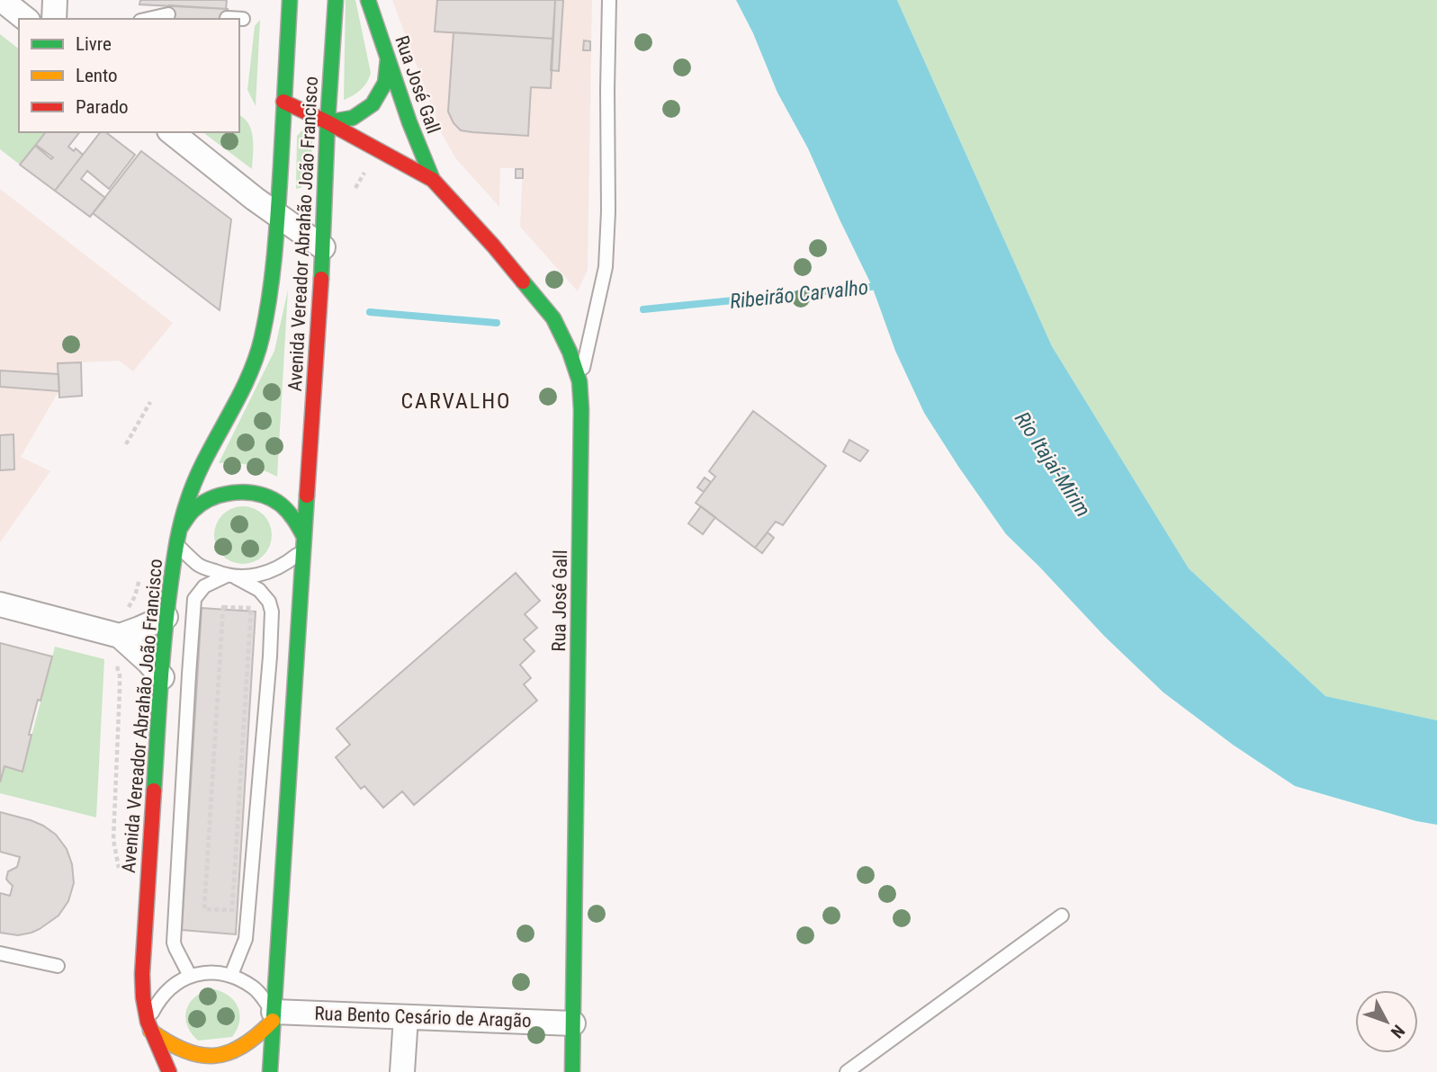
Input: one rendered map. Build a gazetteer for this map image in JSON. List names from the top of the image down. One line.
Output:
{"streets":{"main road":["Rua José Gall","Avenida Vereador Abrahão João Francisco"],"street":["Rua Bento Cesário de Aragão"]},"crossings":[["Rua José Gall","Avenida Vereador Abrahão João Francisco"],["Rua José Gall","Rua Bento Cesário de Aragão"],["Avenida Vereador Abrahão João Francisco","Rua Bento Cesário de Aragão"]],"districts":["CARVALHO"],"water":["Ribeirão Carvalho","Rio Itajaí-Mirim"],"legend":["Livre","Lento","Parado"],"north":"bottom right"}
